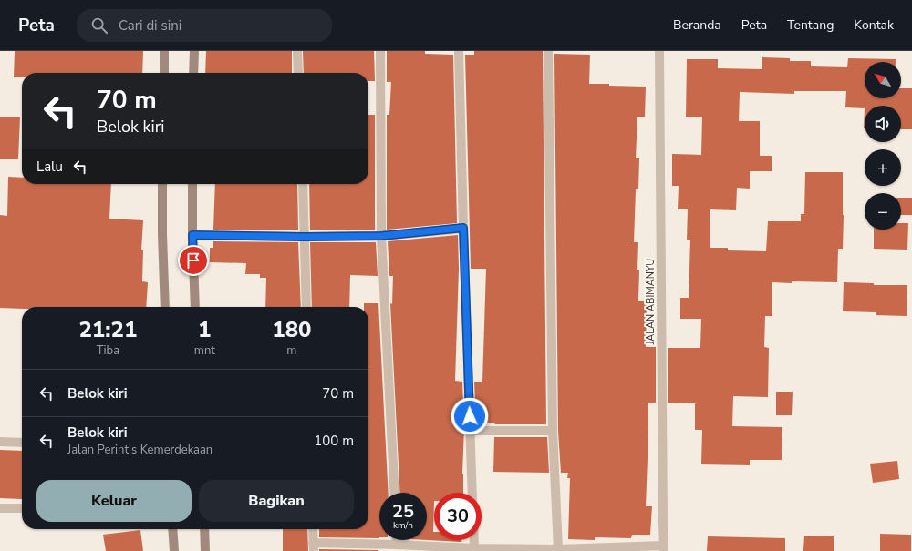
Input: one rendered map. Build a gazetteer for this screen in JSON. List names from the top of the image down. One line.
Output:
{"streets":{"street":["JALAN ABIMANYU"]},"north":"top left","page":{"header":"Peta","search":"Cari di sini","nav":["Beranda","Peta","Tentang","Kontak"],"map_buttons":["+","−"],"turn":["70 m","Belok kiri"],"then":"Lalu","eta":["21:21","Tiba","1","mnt","180","m"],"list":[{"name":"Belok kiri","value":"70 m"},{"name":"Belok kiri","note":"Jalan Perintis Kemerdekaan","value":"100 m"}],"buttons":["Keluar","Bagikan"],"speed":"25 km/h","limit":"30"}}
